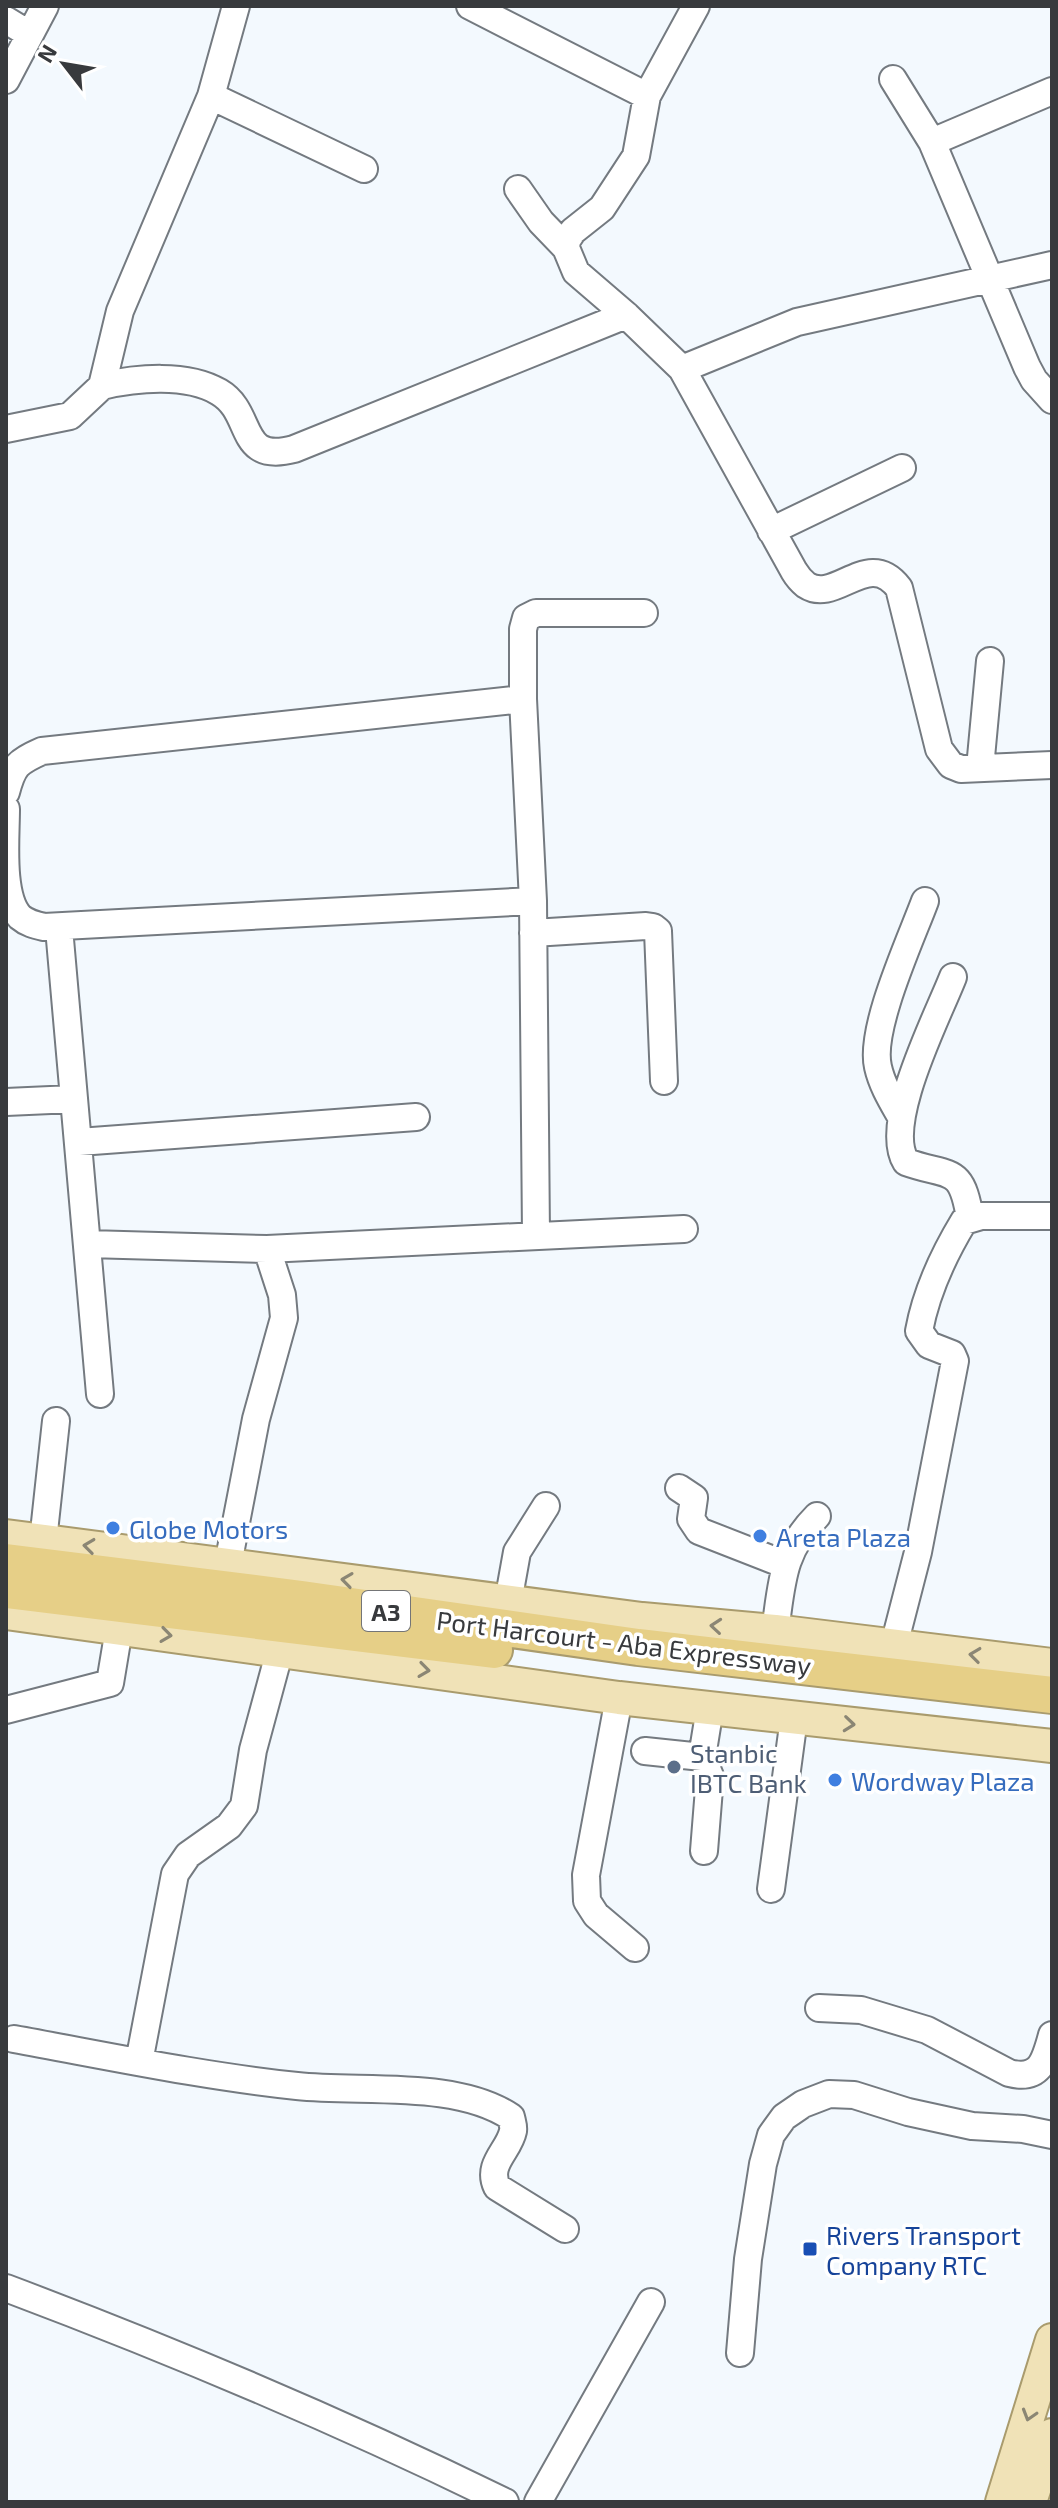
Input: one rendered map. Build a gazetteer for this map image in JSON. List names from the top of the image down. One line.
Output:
{"streets":{"highway":["A3","Port Harcourt - Aba Expressway"]},"places":{"other":["Globe Motors","Areta Plaza","Stanbic IBTC Bank","Wordway Plaza"],"transit":["Rivers Transport Company RTC"]},"north":"top left"}
